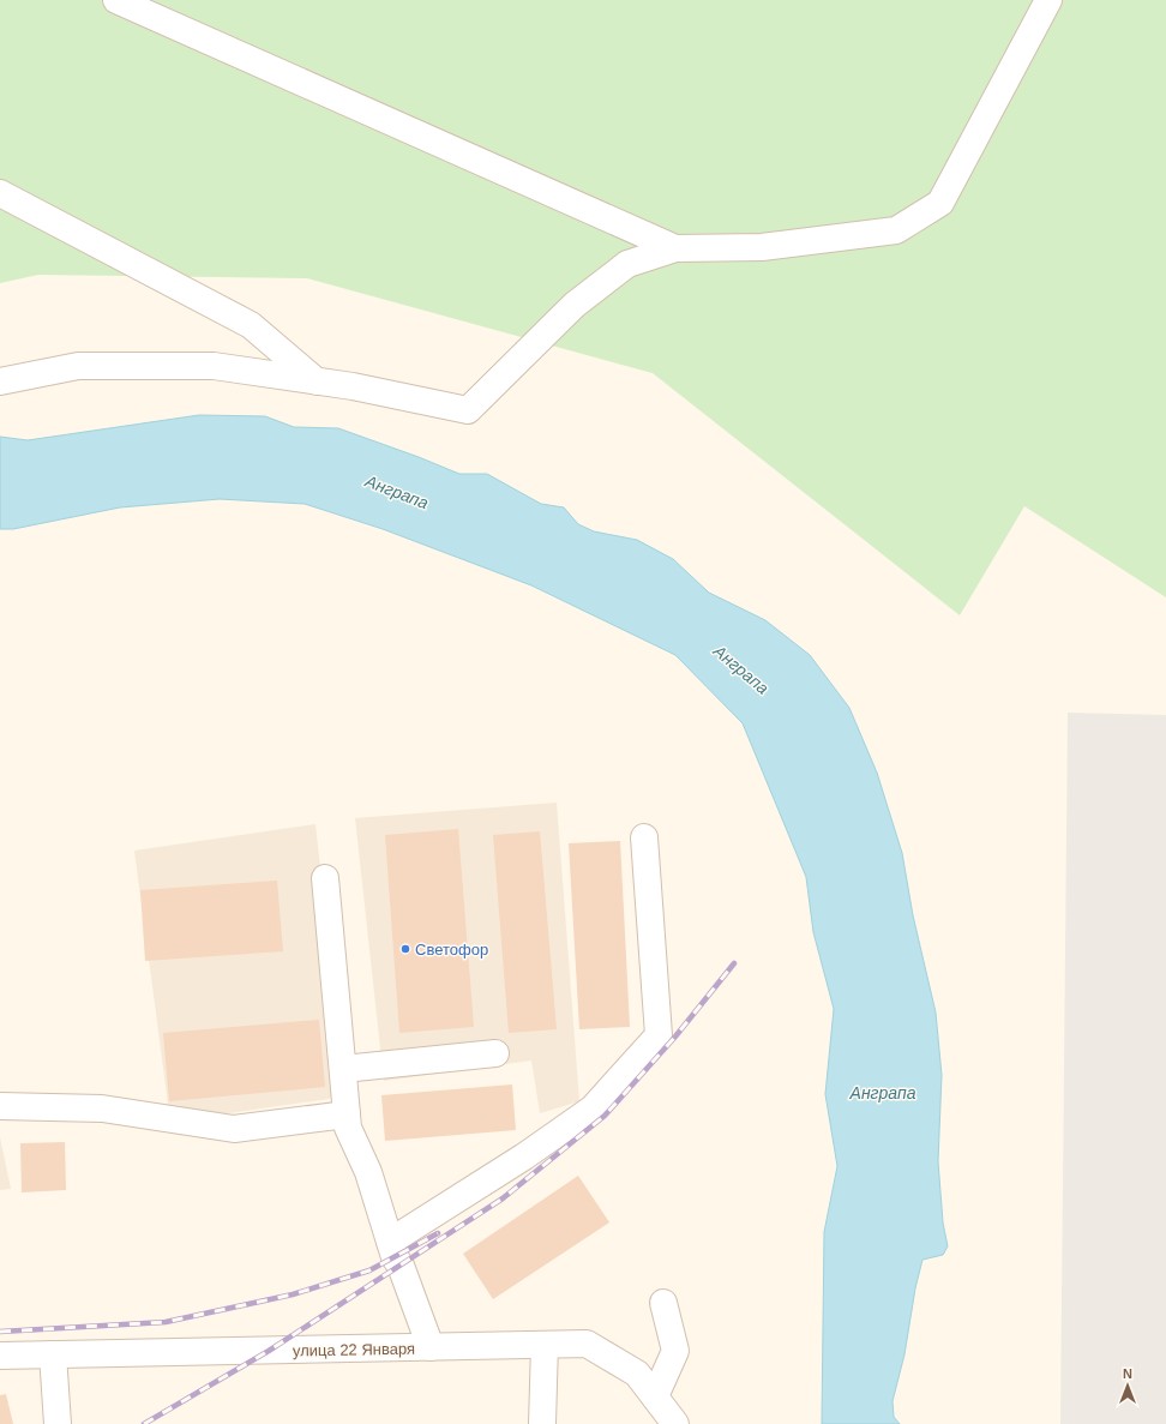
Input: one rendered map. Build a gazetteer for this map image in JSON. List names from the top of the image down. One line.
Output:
{"streets":{"street":["улица 22 Января"]},"water":["Анграпа"],"places":["Светофор"],"north":"top"}
